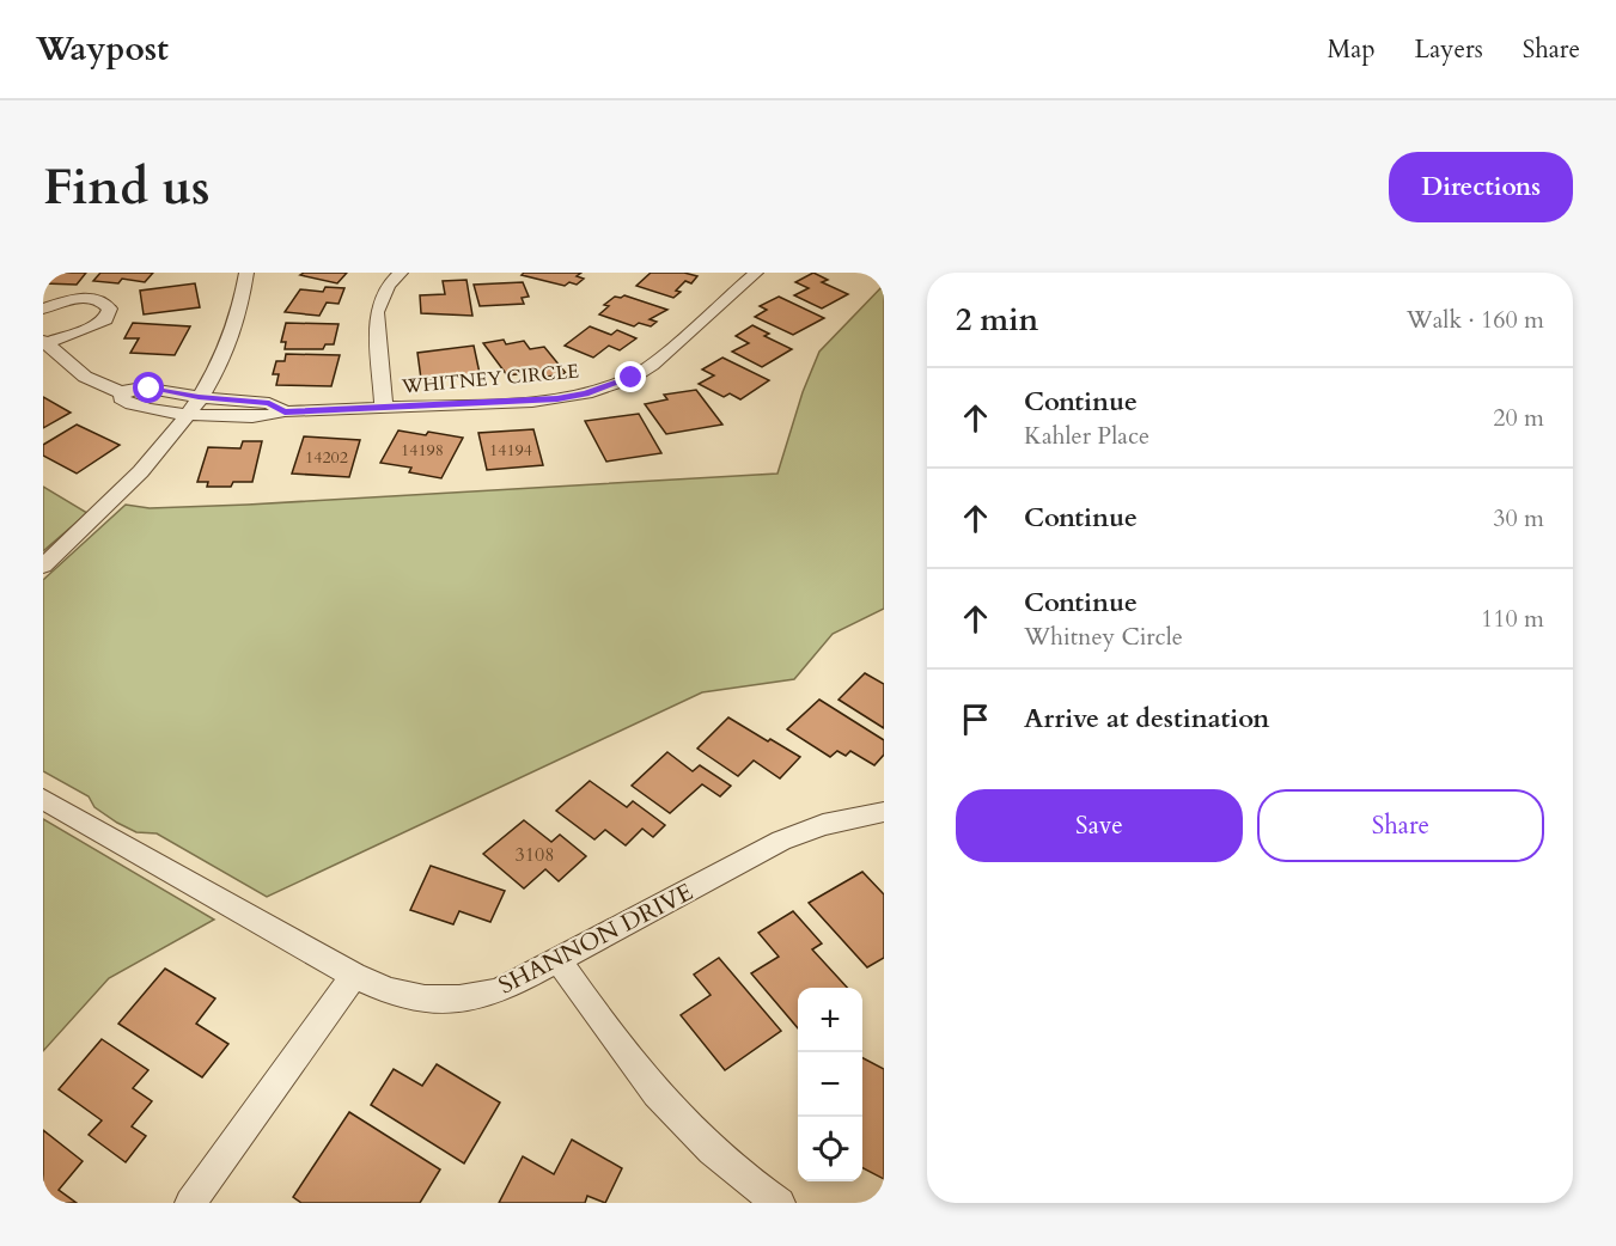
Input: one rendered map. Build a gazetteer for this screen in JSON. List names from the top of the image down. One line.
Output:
{"streets":{"street":["WHITNEY CIRCLE","SHANNON DRIVE"]},"house_numbers":["14198","14194","14202","3108"],"page":{"header":"Waypost","nav":["Map","Layers","Share"],"buttons":["Directions",["Save","Share"]],"title":"Find us","heading":["2 min","Walk · 160 m"],"list":[["Continue","Kahler Place","20 m"],["Continue","30 m"],["Continue","Whitney Circle","110 m"],"Arrive at destination"],"map_buttons":["+","−"]}}
